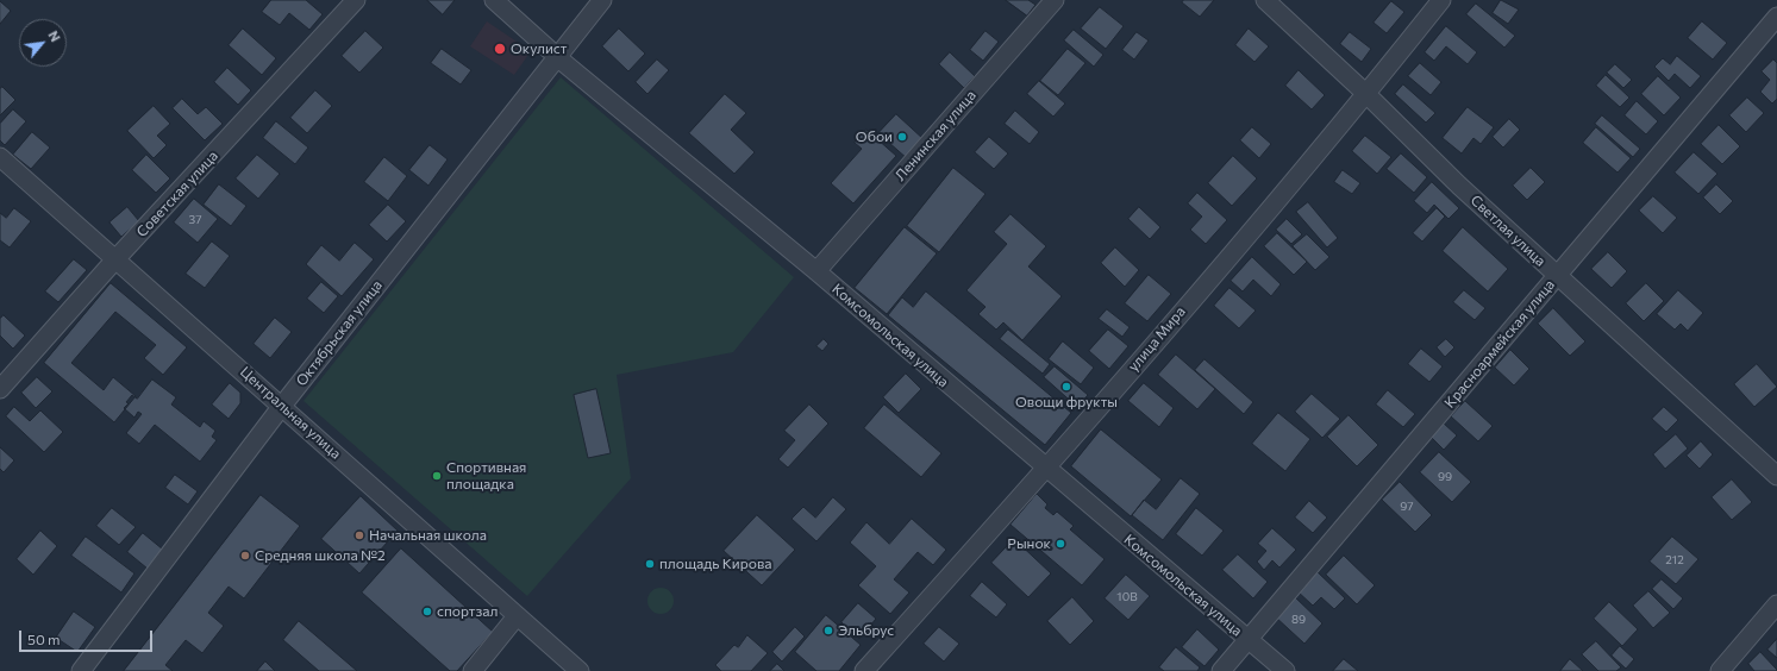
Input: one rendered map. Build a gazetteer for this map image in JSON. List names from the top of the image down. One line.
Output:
{"streets":{"street":["Ленинская улица","Советская улица","Светлая улица","Октябрьская улица","Комсомольская улица","улица Мира","Красноармейская улица","Центральная улица"]},"crossings":[["Ленинская улица","Комсомольская улица"],["Советская улица","Центральная улица"],["Светлая улица","улица Мира"],["Светлая улица","Красноармейская улица"],["Октябрьская улица","Комсомольская улица"],["Октябрьская улица","Центральная улица"],["Комсомольская улица","улица Мира"],["Комсомольская улица","Красноармейская улица"]],"places":["Окулист","Обои","Овощи фрукты","Cпортивная площадка","Начальная школа","Рынок","Средняя школа №2","площадь Кирова","спортзал","Эльбрус"],"house_numbers":["37","99","97","212","10В","89"],"scale_bar":"50 m","north":"top right"}
